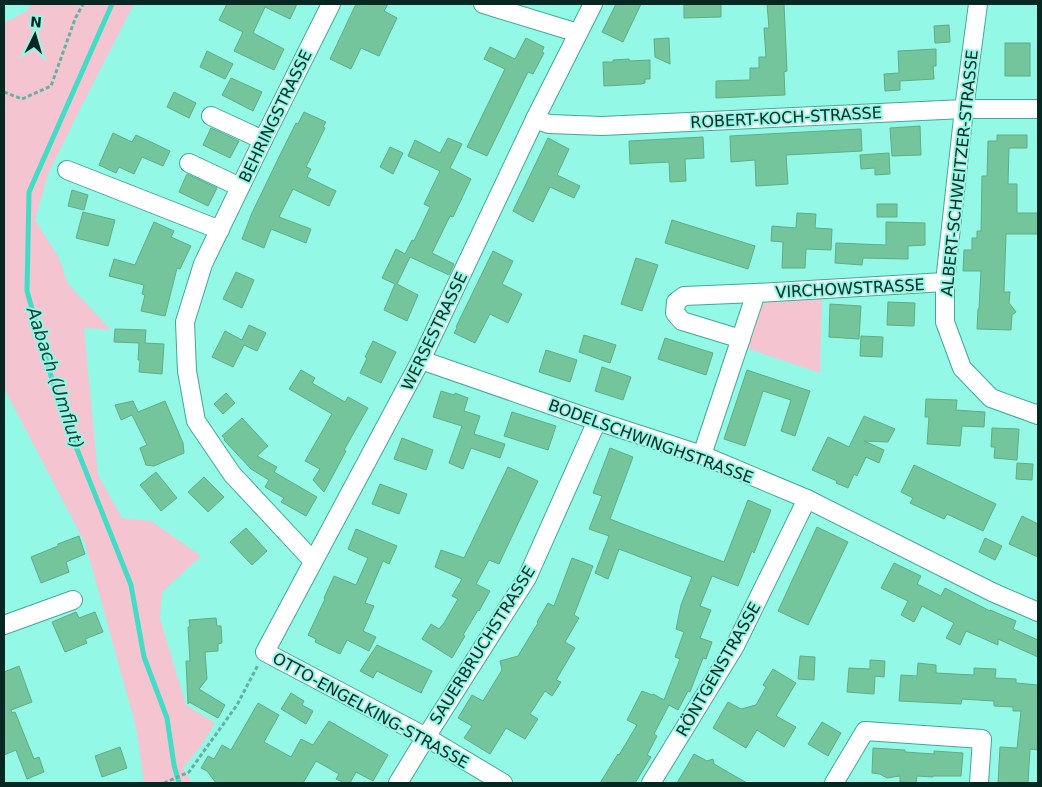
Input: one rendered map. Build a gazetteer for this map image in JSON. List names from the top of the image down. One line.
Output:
{"streets":{"street":["BEHRINGSTRASSE","ROBERT-KOCH-STRASSE","ALBERT-SCHWEITZER-STRASSE","VIRCHOWSTRASSE","WERSESTRASSE","BODELSCHWINGHSTRASSE","SAUERBRUCHSTRASSE","RÖNTGENSTRASSE","OTTO-ENGELKING-STRASSE"]},"crossings":[["BEHRINGSTRASSE","WERSESTRASSE"],["ROBERT-KOCH-STRASSE","ALBERT-SCHWEITZER-STRASSE"],["ROBERT-KOCH-STRASSE","WERSESTRASSE"],["ALBERT-SCHWEITZER-STRASSE","VIRCHOWSTRASSE"],["VIRCHOWSTRASSE","BODELSCHWINGHSTRASSE"],["WERSESTRASSE","BODELSCHWINGHSTRASSE"],["WERSESTRASSE","OTTO-ENGELKING-STRASSE"],["BODELSCHWINGHSTRASSE","SAUERBRUCHSTRASSE"],["BODELSCHWINGHSTRASSE","RÖNTGENSTRASSE"],["SAUERBRUCHSTRASSE","OTTO-ENGELKING-STRASSE"]],"water":["Aabach (Umflut)"],"north":"top"}
